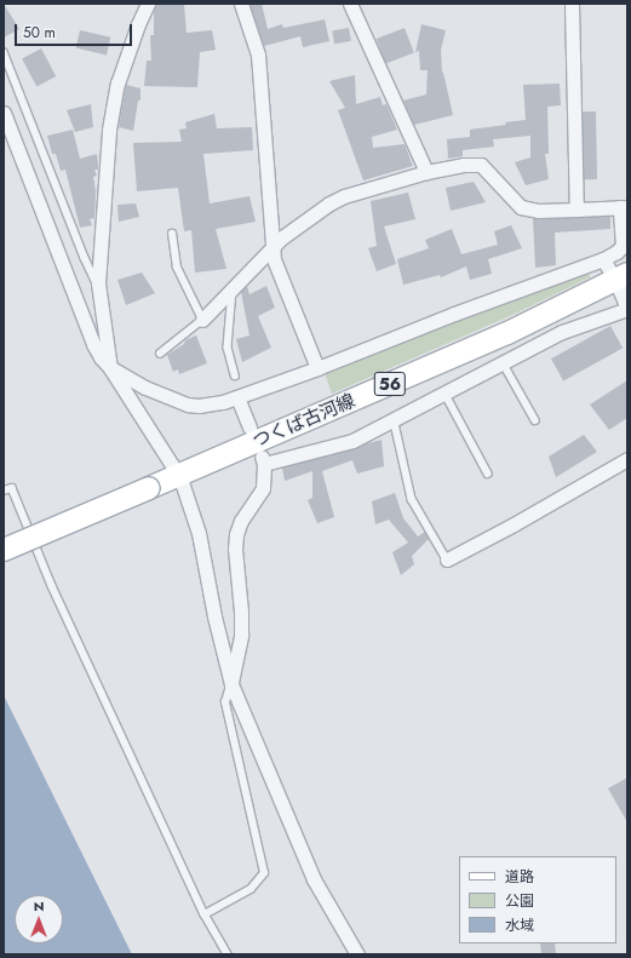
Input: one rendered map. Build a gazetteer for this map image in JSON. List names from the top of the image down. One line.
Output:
{"streets":{"main road":["56","つくば古河線"]},"legend":["道路","公園","水域"],"scale_bar":"50 m","north":"top"}
